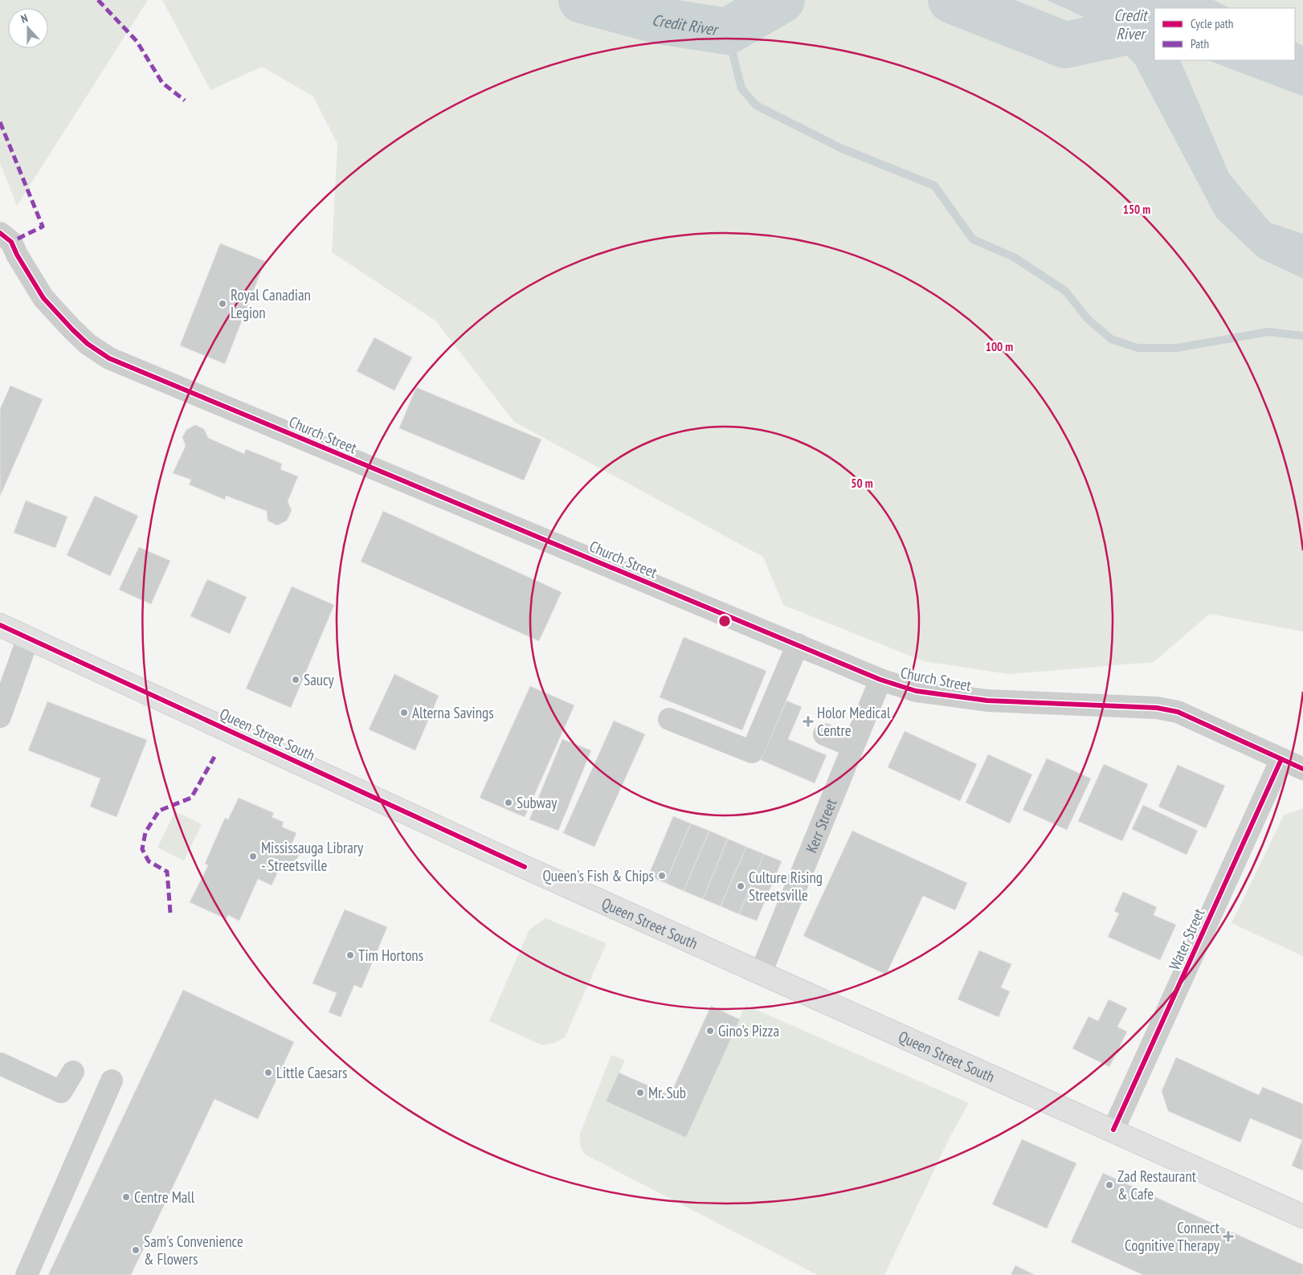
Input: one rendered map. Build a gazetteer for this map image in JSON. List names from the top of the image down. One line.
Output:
{"streets":{"main road":["Queen Street South"],"street":["Church Street","Kerr Street","Water Street"]},"crossings":[["Church Street","Kerr Street"],["Church Street","Water Street"],["Queen Street South","Kerr Street"],["Queen Street South","Water Street"]],"water":["Credit River"],"places":{"other":["Royal Canadian Legion","Saucy","Alterna Savings","Subway","Mississauga Library - Streetsville","Queen's Fish & Chips","Culture Rising Streetsville","Tim Hortons","Gino's Pizza","Little Caesars","Mr. Sub","Zad Restaurant & Cafe","Centre Mall","Sam's Convenience & Flowers"],"health":["Holor Medical Centre","Connect Cognitive Therapy"]},"legend":["Cycle path","Path"],"north":"top","rings":["150 m","100 m","50 m"]}
